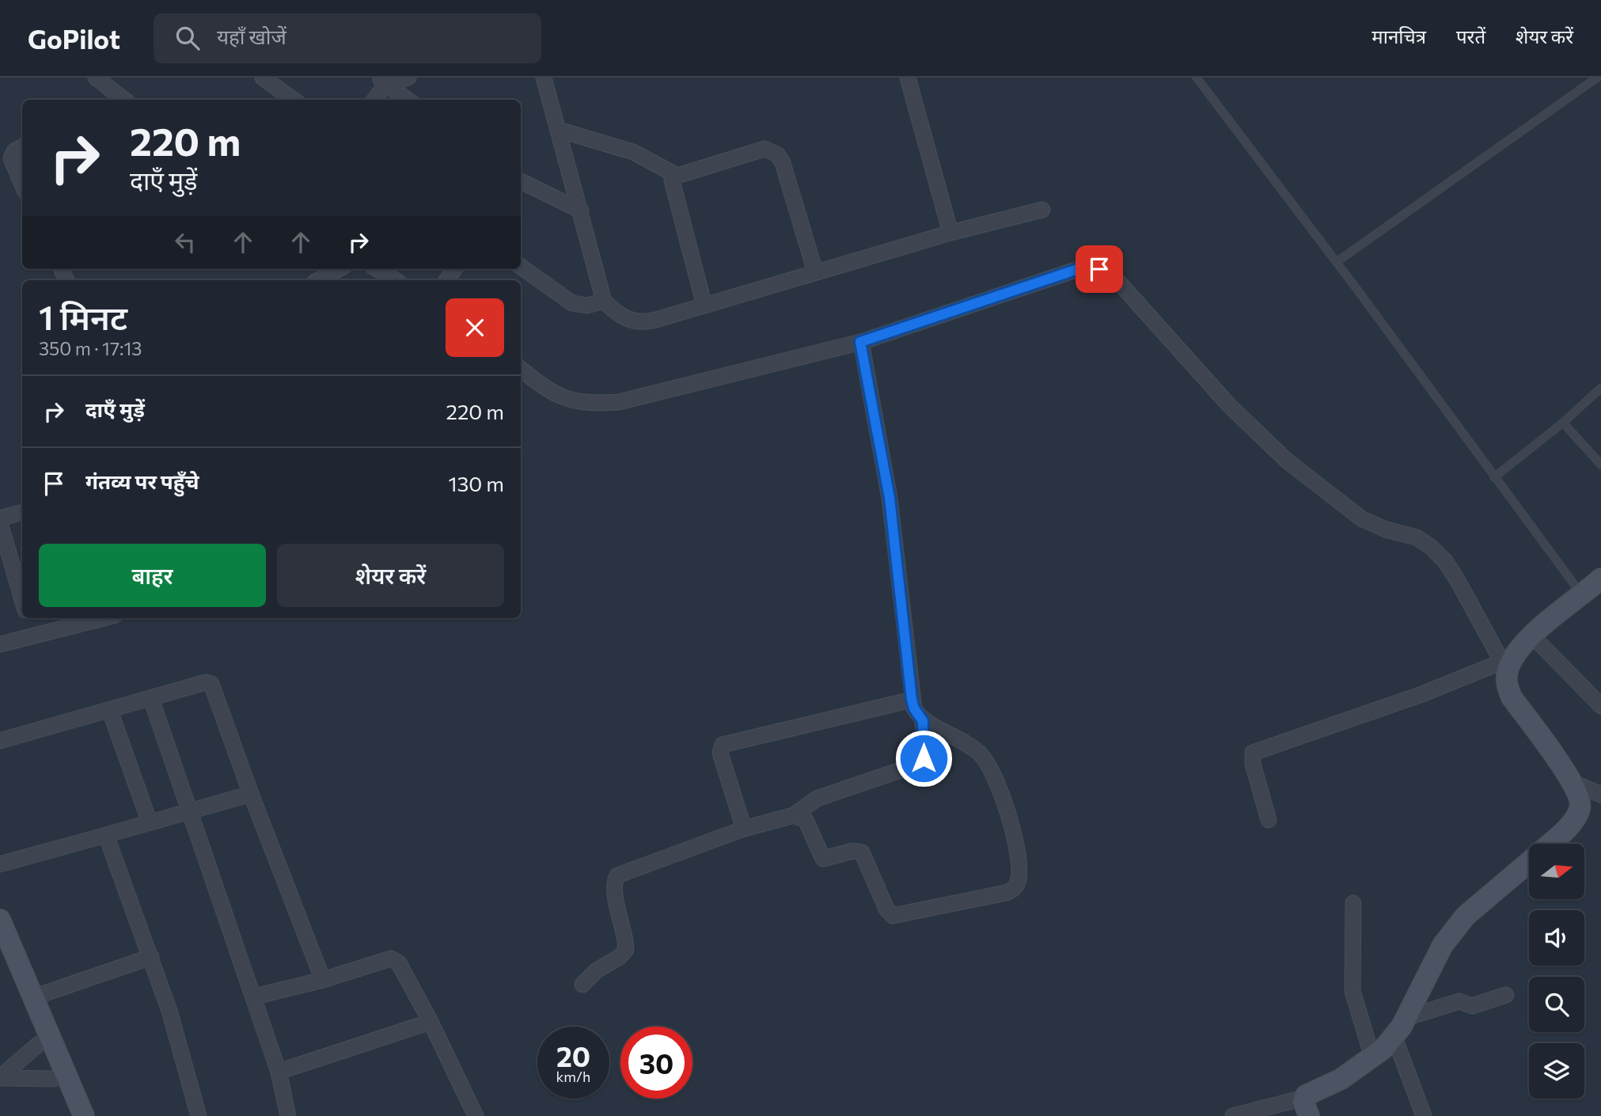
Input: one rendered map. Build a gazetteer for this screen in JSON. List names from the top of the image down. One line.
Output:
{"north":"right","page":{"header":"GoPilot","search":"यहाँ खोजें","nav":["मानचित्र","परतें","शेयर करें"],"turn":["220 m","दाएँ मुड़ें"],"heading":["1 मिनट","350 m · 17:13"],"list":[{"name":"दाएँ मुड़ें","value":"220 m"},{"name":"गंतव्य पर पहुँचे","value":"130 m"}],"buttons":["बाहर","शेयर करें"],"speed":"20 km/h","limit":"30"}}
